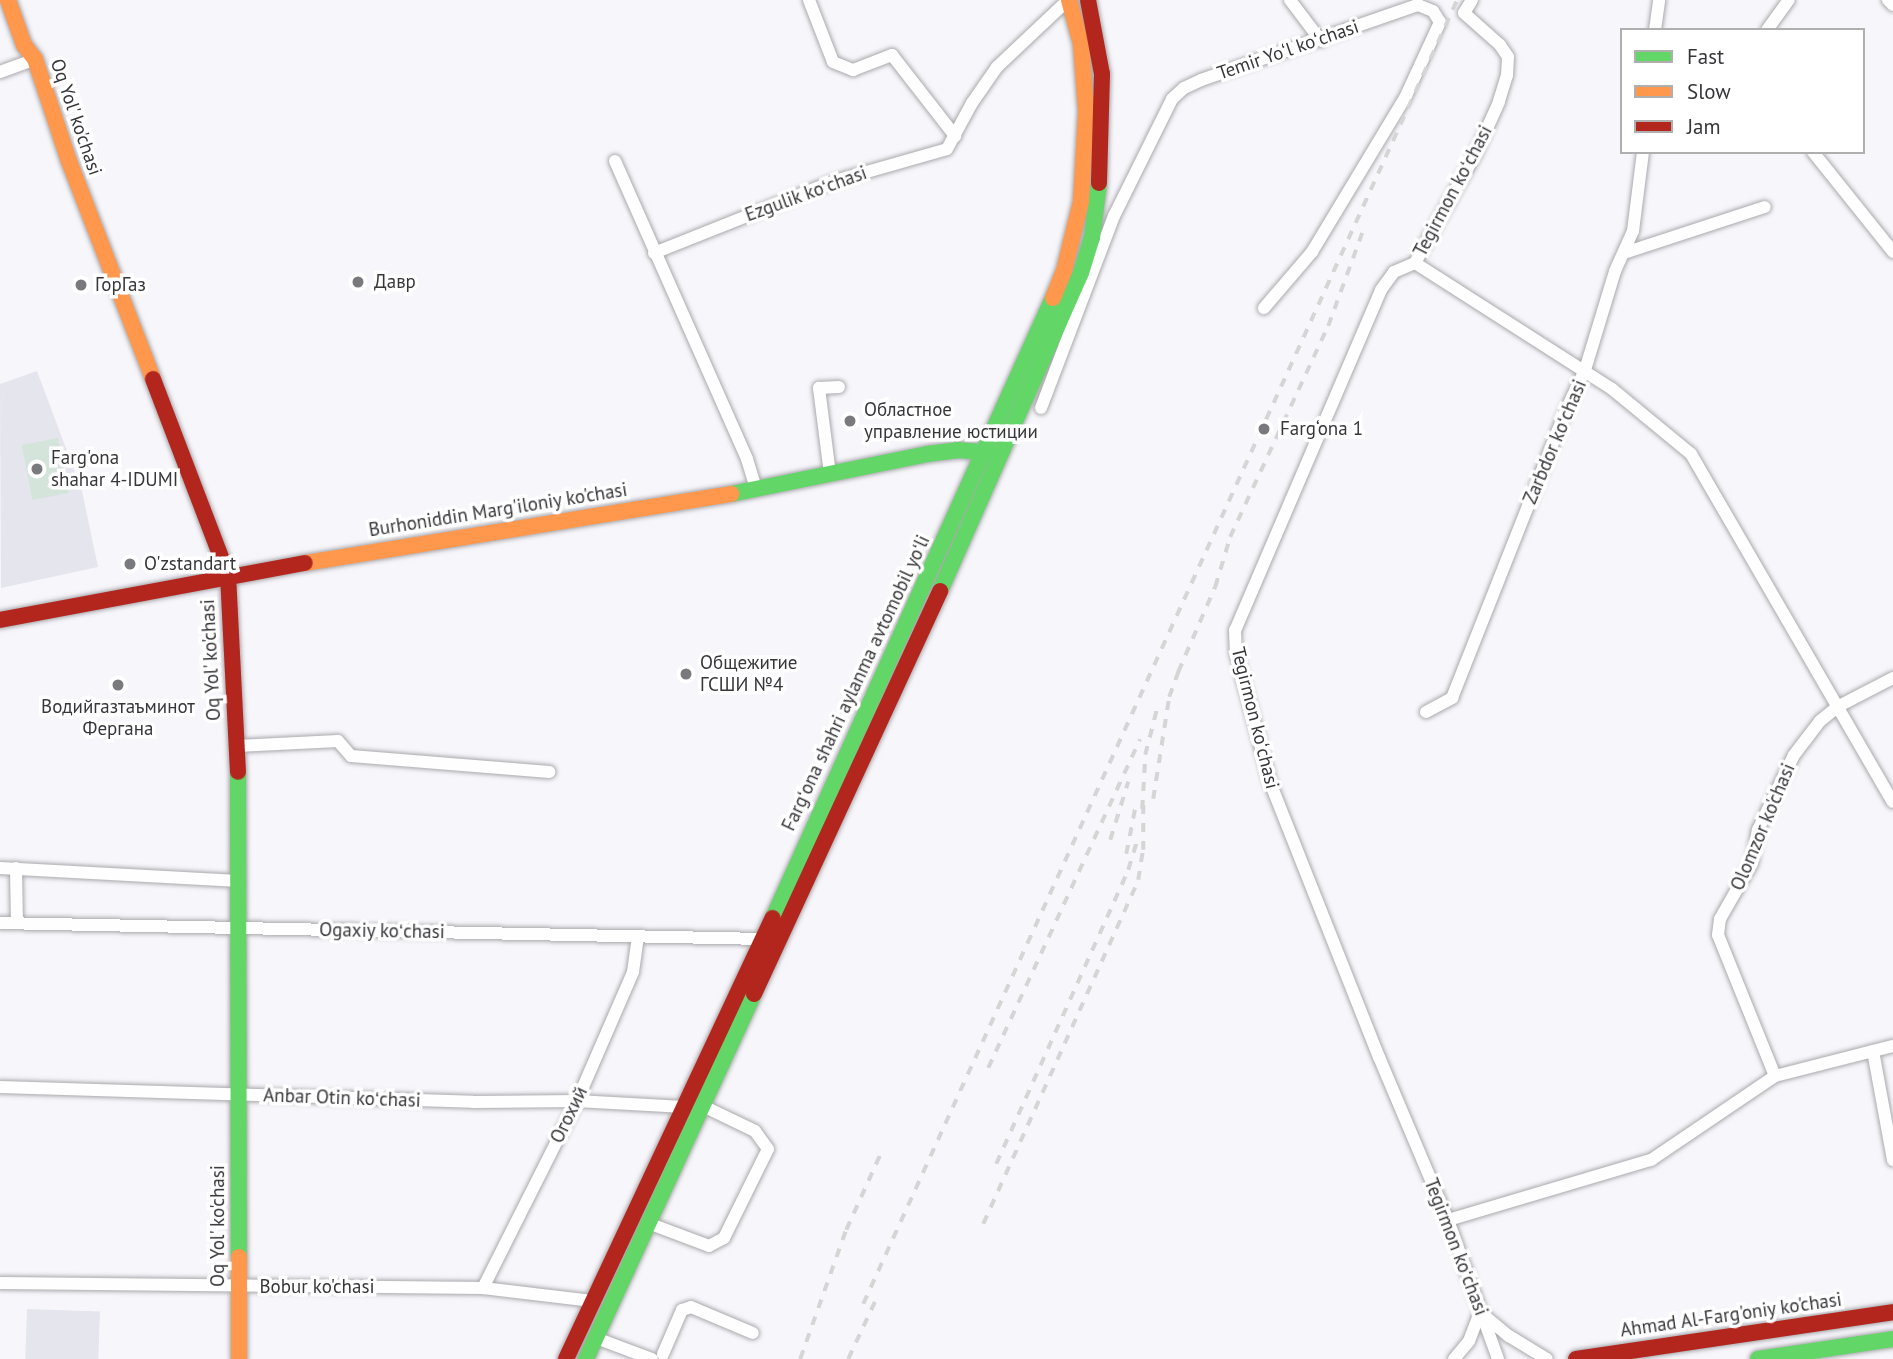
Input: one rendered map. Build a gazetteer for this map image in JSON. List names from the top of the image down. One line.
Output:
{"streets":{"main road":["Oq Yol' ko'chasi","Burhoniddin Marg'iloniy ko'chasi","Fargʻona shahri aylanma avtomobil yoʻli","Ahmad Al-Farg'oniy ko'chasi"],"street":["Temir Yoʻl koʻchasi","Tegirmon koʻchasi","Ezgulik koʻchasi","Zarbdor koʻchasi","Olomzor ko'chasi","Ogaxiy koʻchasi","Anbar Otin koʻchasi","Огохий","Bobur ko'chasi"]},"crossings":[["Oq Yol' ko'chasi","Burhoniddin Marg'iloniy ko'chasi"],["Oq Yol' ko'chasi","Ogaxiy koʻchasi"],["Oq Yol' ko'chasi","Anbar Otin koʻchasi"],["Oq Yol' ko'chasi","Bobur ko'chasi"],["Ezgulik koʻchasi","Fargʻona shahri aylanma avtomobil yoʻli"],["Burhoniddin Marg'iloniy ko'chasi","Fargʻona shahri aylanma avtomobil yoʻli"],["Fargʻona shahri aylanma avtomobil yoʻli","Ogaxiy koʻchasi"],["Fargʻona shahri aylanma avtomobil yoʻli","Anbar Otin koʻchasi"],["Fargʻona shahri aylanma avtomobil yoʻli","Bobur ko'chasi"],["Ogaxiy koʻchasi","Огохий"],["Anbar Otin koʻchasi","Огохий"],["Огохий","Bobur ko'chasi"]],"places":["Давр","ГорГаз","Областное управление юстиции","Farg‘ona 1","Farg'ona shahar 4-IDUMI","O'zstandart","Общежитие ГСШИ №4","Водийгазтаъминот Фергана"],"legend":["Fast","Slow","Jam"]}
